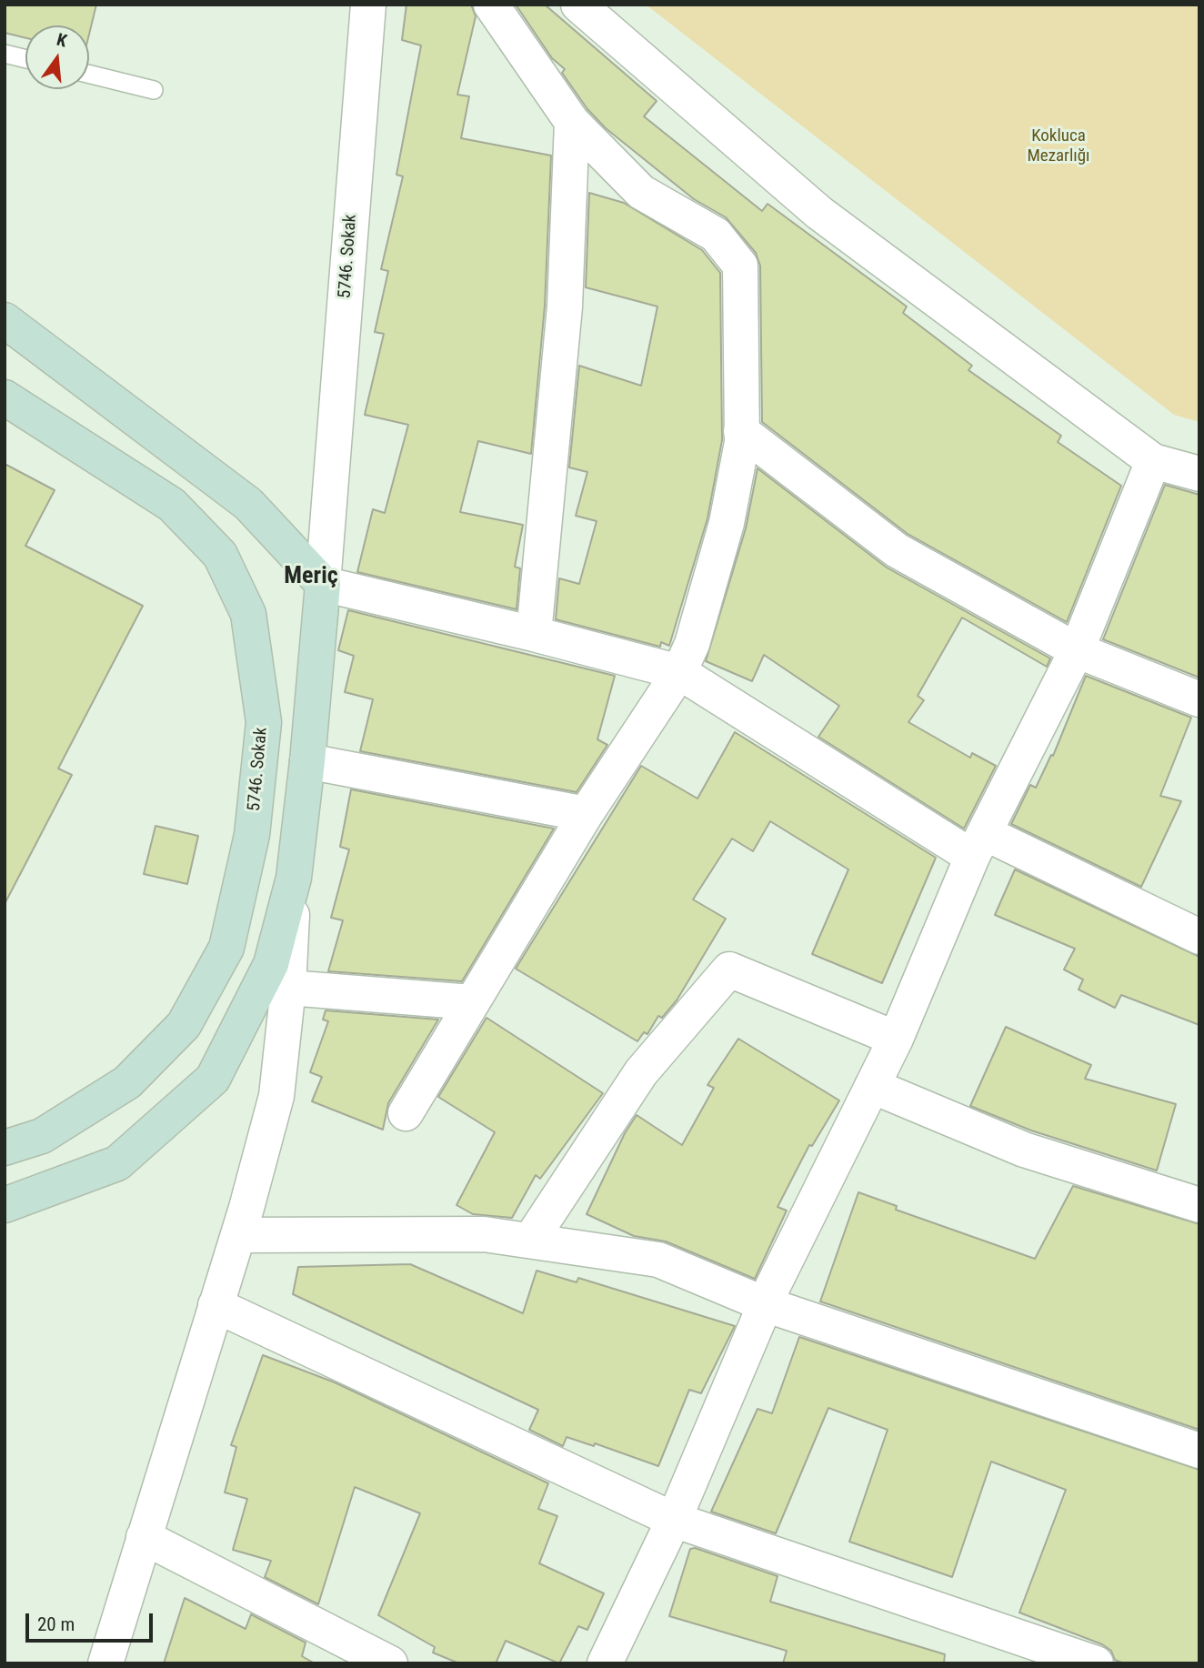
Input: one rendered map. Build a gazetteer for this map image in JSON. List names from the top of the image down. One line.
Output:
{"streets":{"main road":["5746. Sokak"]},"districts":["Meriç"],"parks":["Kokluca Mezarlığı"],"scale_bar":"20 m","north":"top"}
